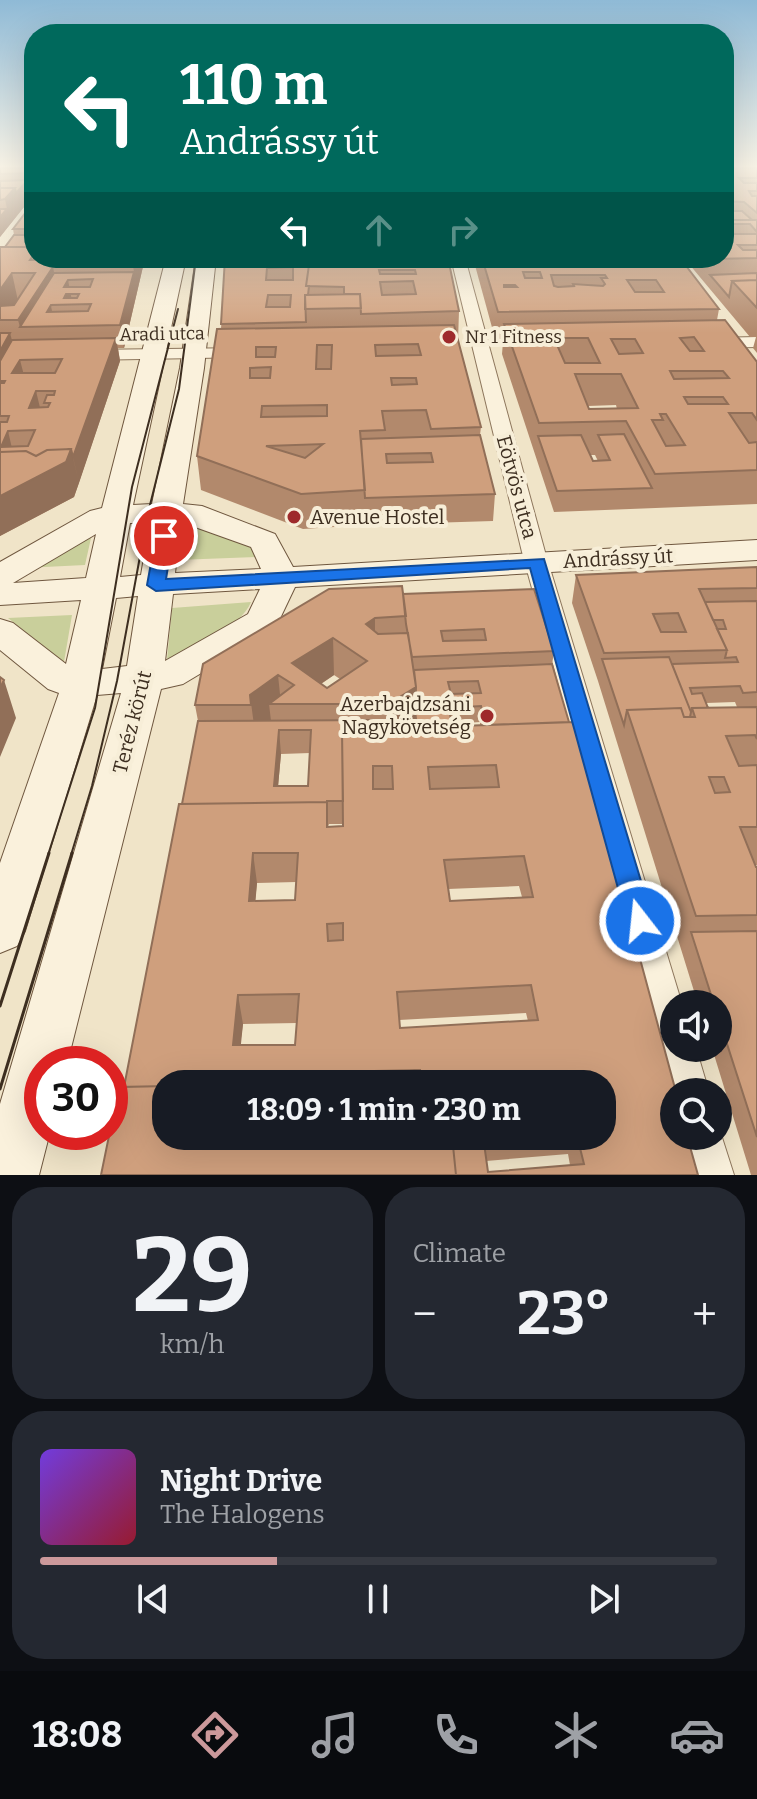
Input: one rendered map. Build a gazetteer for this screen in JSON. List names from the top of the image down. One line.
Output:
{"streets":{"main road":["Andrássy út","Teréz körút"],"street":["Aradi utca","Eötvös utca"]},"crossings":[["Aradi utca","Teréz körút"],["Eötvös utca","Andrássy út"],["Andrássy út","Teréz körút"]],"places":["Nr 1 Fitness","Avenue Hostel","Azerbajdzsáni Nagykövetség"],"page":{"turn":["110 m","Andrássy út"],"limit":"30","trip":"18:09 · 1 min · 230 m","tile":[["29","km/h"],"Climate"],"heat":["−","23°","+"],"song":["Night Drive","The Halogens"],"tabs":"18:08"}}
